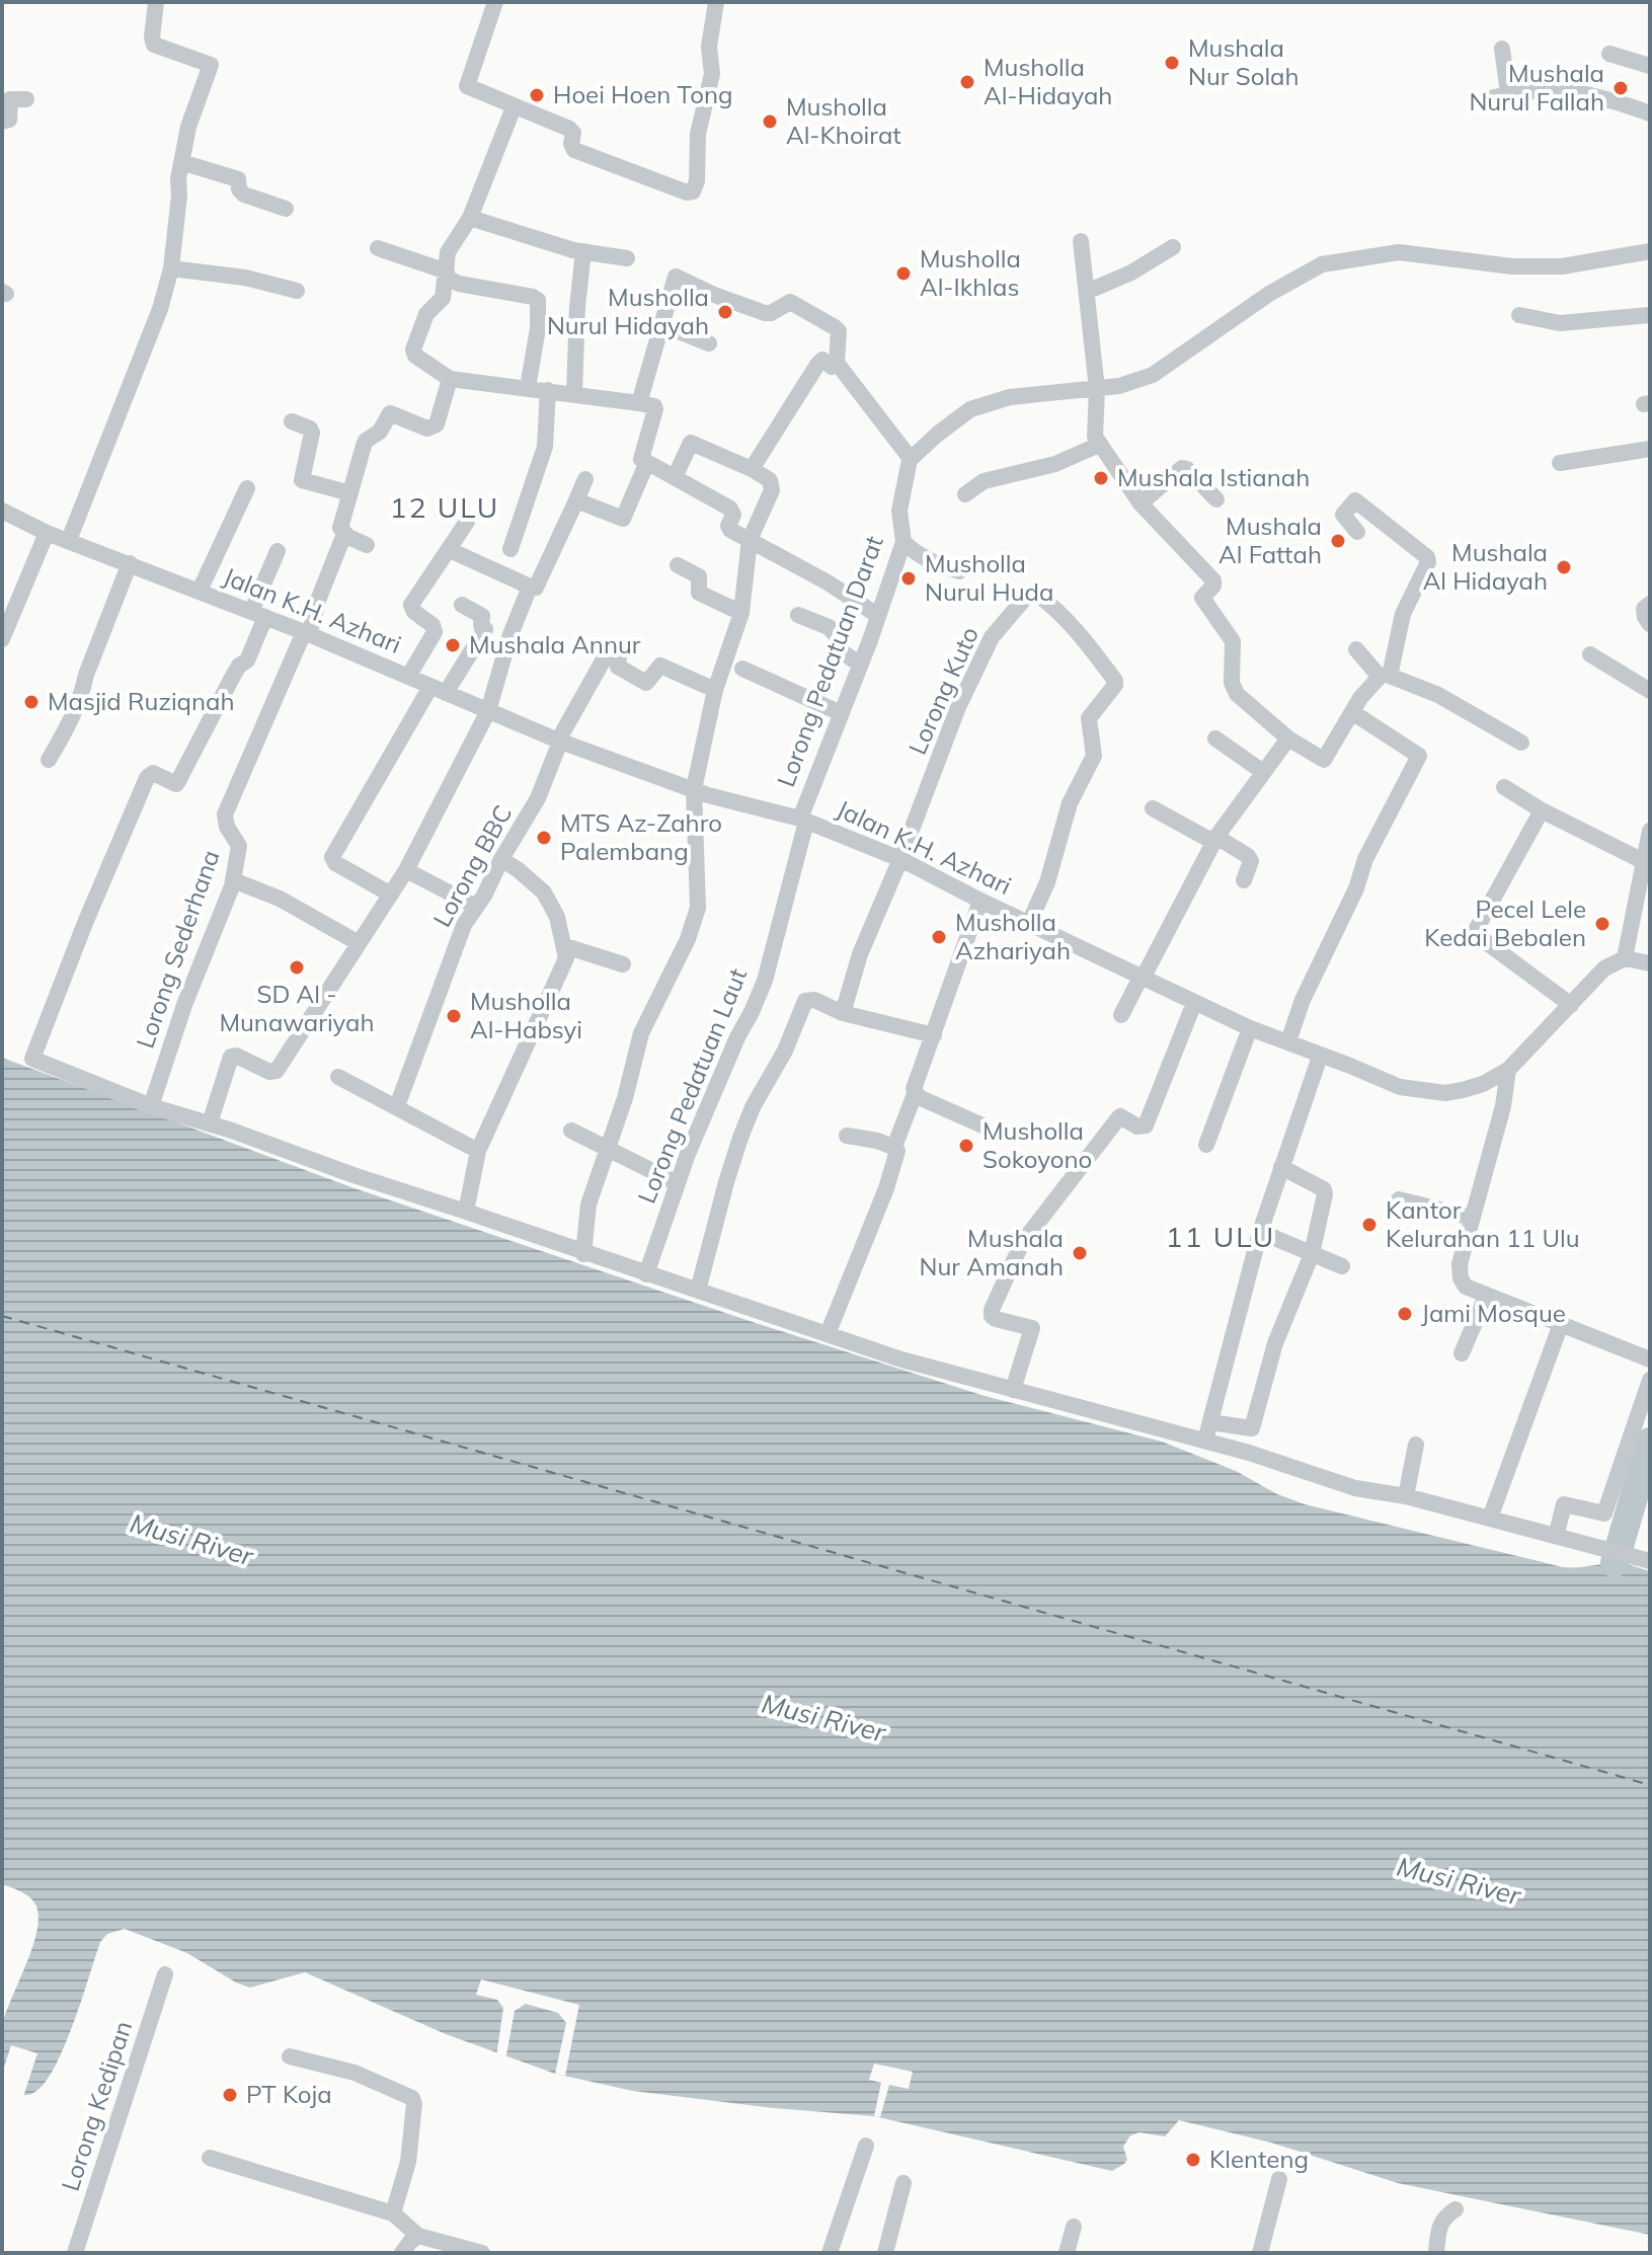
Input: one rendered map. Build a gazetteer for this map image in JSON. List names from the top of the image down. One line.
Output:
{"streets":{"street":["Jalan K.H. Azhari","Lorong Pedatuan Darat","Lorong Kuto","Lorong BBC","Lorong Sederhana","Lorong Pedatuan Laut","Lorong Kedipan"]},"crossings":[["Jalan K.H. Azhari","Lorong Pedatuan Darat"],["Jalan K.H. Azhari","Lorong Kuto"],["Jalan K.H. Azhari","Lorong BBC"],["Jalan K.H. Azhari","Lorong Sederhana"],["Jalan K.H. Azhari","Lorong Pedatuan Laut"],["Lorong Pedatuan Darat","Lorong Pedatuan Laut"]],"districts":["12 ULU","11 ULU"],"water":["Musi River"],"places":["Mushala Nur Solah","Musholla Al-Hidayah","Mushala Nurul Fallah","Hoei Hoen Tong","Musholla Al-Khoirat","Musholla Al-Ikhlas","Musholla Nurul Hidayah","Mushala Istianah","Mushala Al Fattah","Mushala Al Hidayah","Musholla Nurul Huda","Mushala Annur","Masjid Ruziqnah","MTS Az-Zahro Palembang","Pecel Lele Kedai Bebalen","Musholla Azhariyah","SD Al - Munawariyah","Musholla Al-Habsyi","Musholla Sokoyono","Kantor Kelurahan 11 Ulu","Mushala Nur Amanah","Jami Mosque","PT Koja","Klenteng"]}
